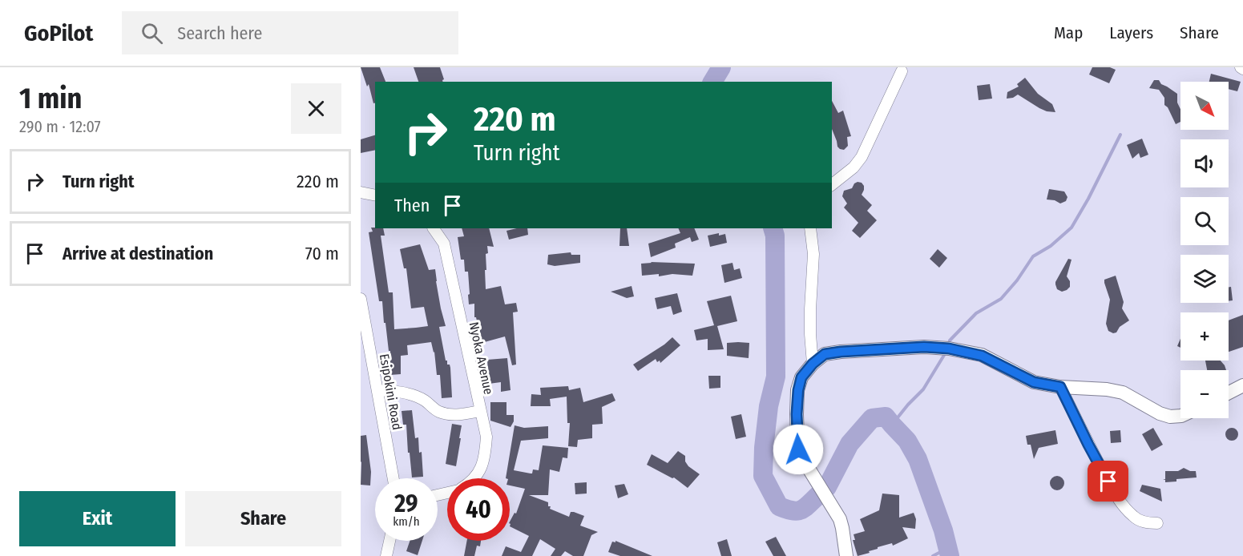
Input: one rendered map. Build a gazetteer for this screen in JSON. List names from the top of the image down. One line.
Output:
{"streets":{"street":["Nyoka Avenue","Esipokini Road"]},"north":"bottom right","page":{"header":"GoPilot","search":"Search here","nav":["Map","Layers","Share"],"heading":["1 min","290 m · 12:07"],"map_buttons":["+","−"],"turn":["220 m","Turn right"],"list":[{"name":"Turn right","value":"220 m"},{"name":"Arrive at destination","value":"70 m"}],"then":"Then","speed":"29 km/h","limit":"40","buttons":["Exit","Share"]}}
